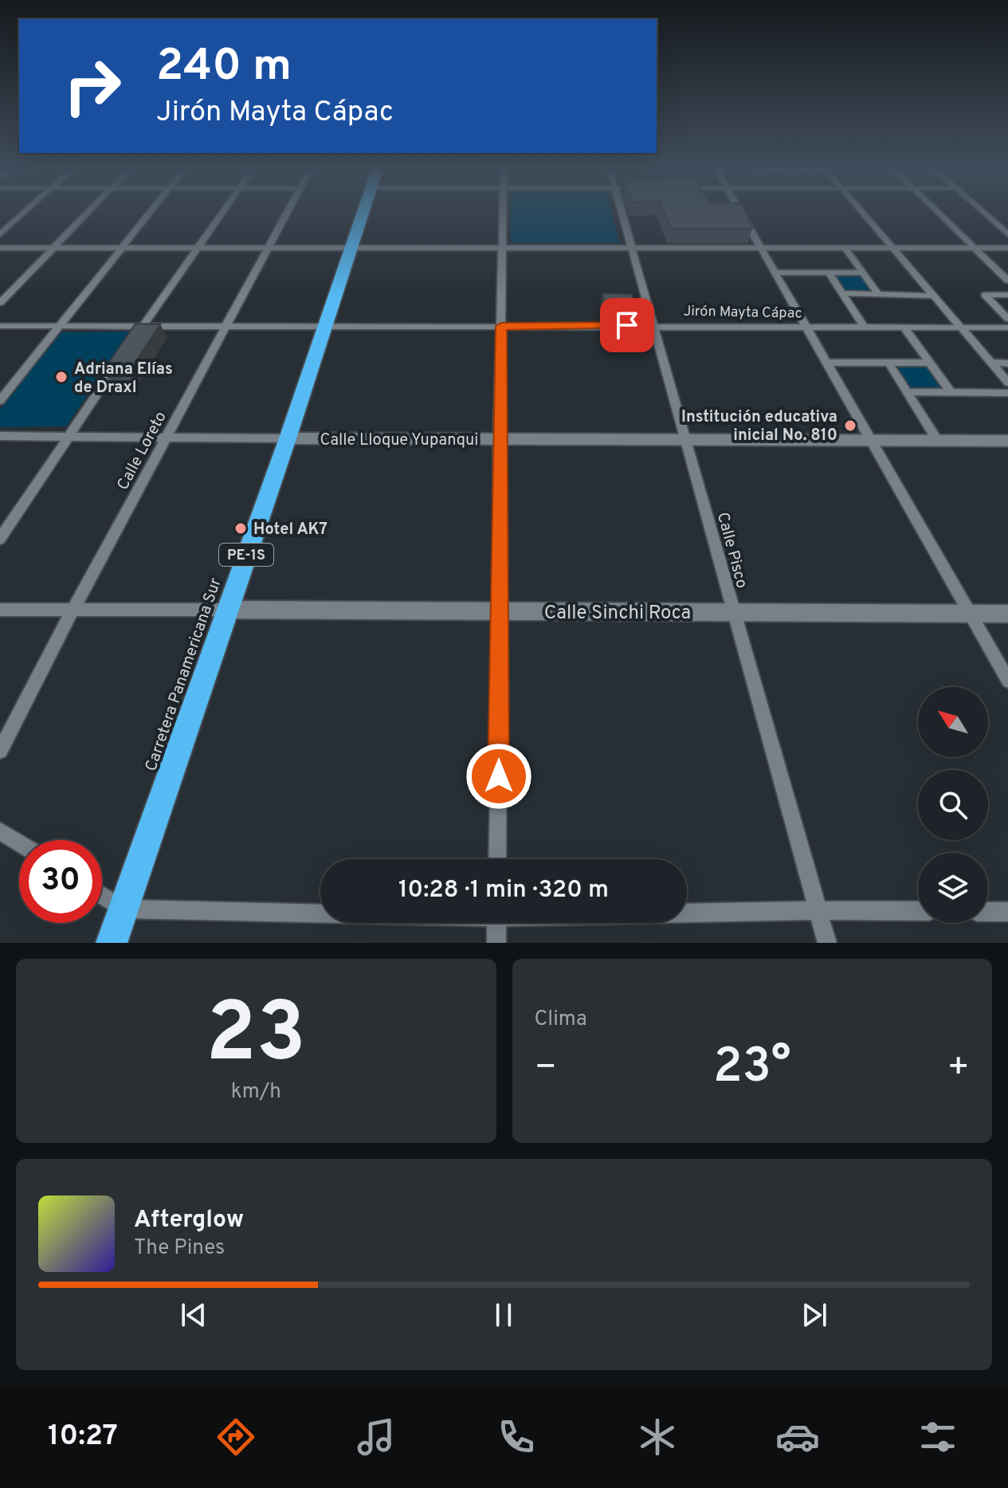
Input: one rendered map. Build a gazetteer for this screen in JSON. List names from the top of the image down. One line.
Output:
{"streets":{"highway":["PE-1S","Carretera Panamericana Sur"],"street":["Jirón Mayta Cápac","Calle Lloque Yupanqui","Calle Loreto","Calle Pisco","Calle Sinchi Roca"]},"crossings":[["Jirón Mayta Cápac","Calle Loreto"],["Jirón Mayta Cápac","Calle Pisco"],["Jirón Mayta Cápac","Carretera Panamericana Sur"],["Calle Lloque Yupanqui","Calle Pisco"],["Calle Lloque Yupanqui","Carretera Panamericana Sur"],["Calle Pisco","Calle Sinchi Roca"],["Calle Sinchi Roca","Carretera Panamericana Sur"]],"places":["Adriana Elías de Draxl","Institución educativa inicial No. 810","Hotel AK7"],"north":"top left","page":{"turn":["240 m","Jirón Mayta Cápac"],"limit":"30","trip":"10:28 · 1 min · 320 m","tile":[["23","km/h"],"Clima"],"heat":["−","23°","+"],"song":["Afterglow","The Pines"],"tabs":"10:27"}}
